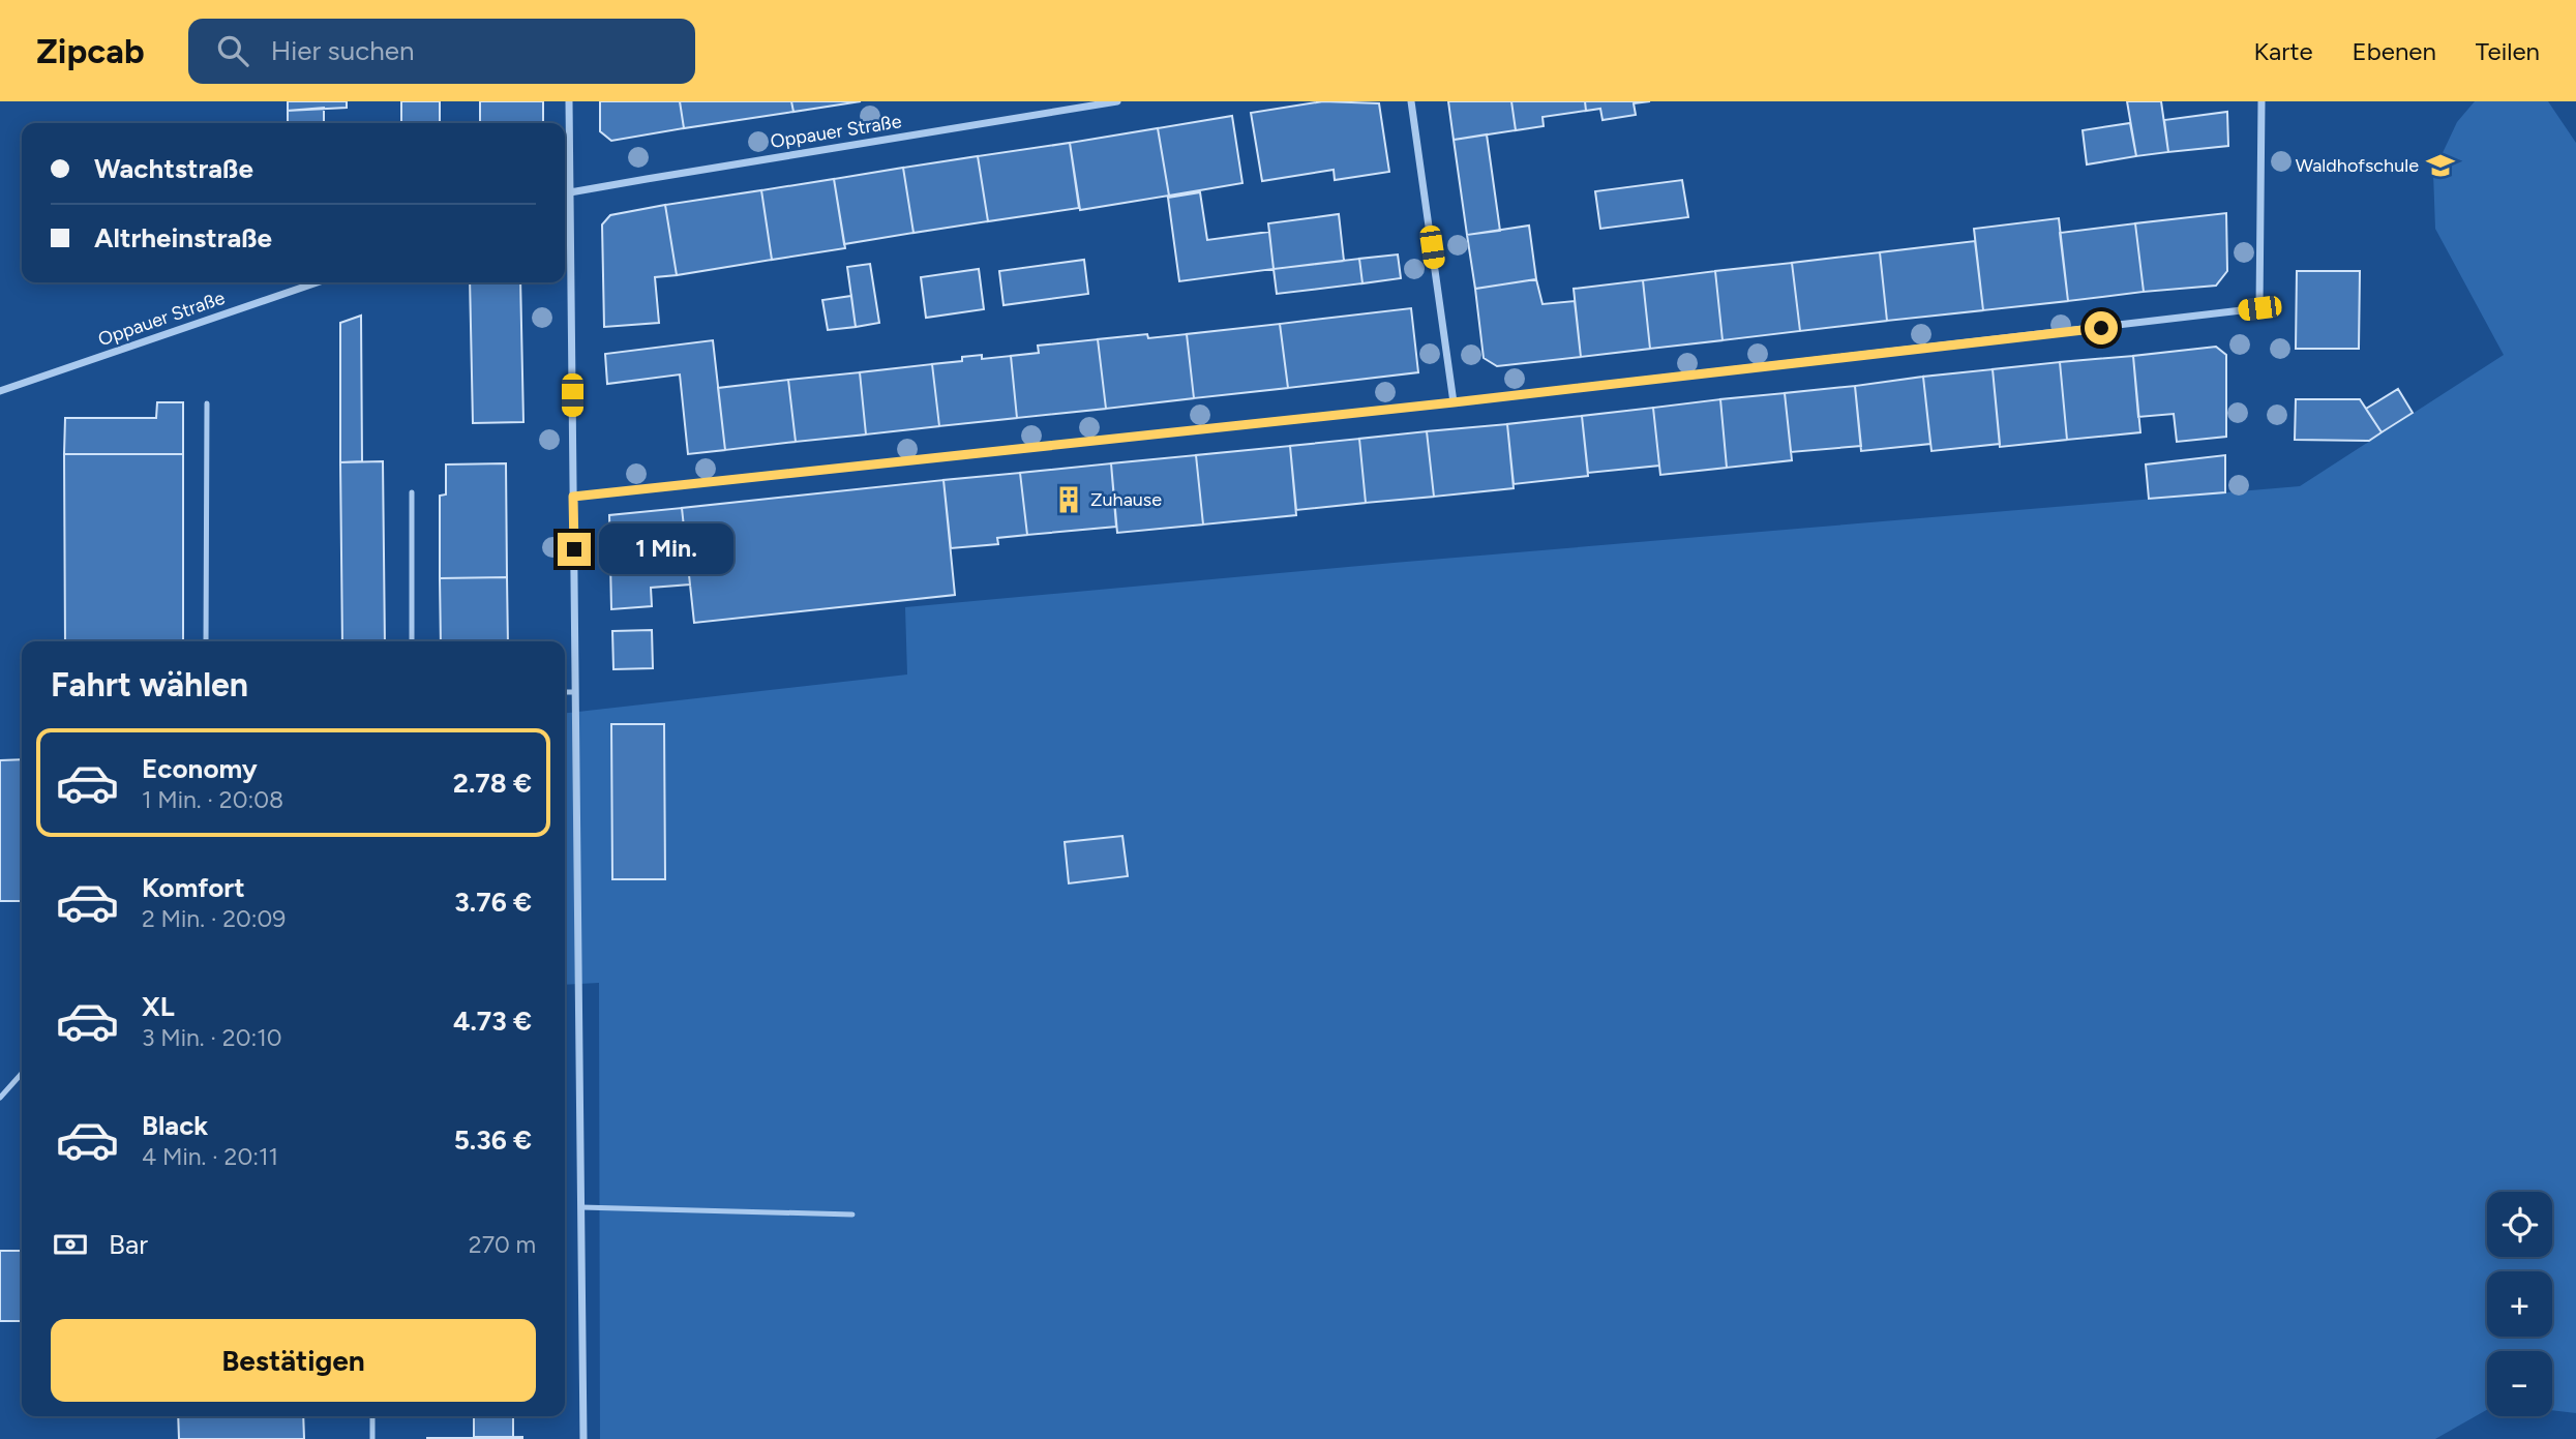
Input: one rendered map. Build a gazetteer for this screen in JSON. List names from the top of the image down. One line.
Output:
{"streets":{"street":["Oppauer Straße"]},"places":{"school or university":["Waldhofschule"],"building":["Zuhause"]},"page":{"header":"Zipcab","search":"Hier suchen","nav":["Karte","Ebenen","Teilen"],"banner":["Wachtstraße","Altrheinstraße"],"bubble":"1 Min.","heading":"Fahrt wählen","list":[{"name":"Economy","note":"1 Min. · 20:08","value":"2.78 €"},{"name":"Komfort","note":"2 Min. · 20:09","value":"3.76 €"},{"name":"XL","note":"3 Min. · 20:10","value":"4.73 €"},{"name":"Black","note":"4 Min. · 20:11","value":"5.36 €"}],"map_buttons":["+","−"],"pay":["Bar","270 m"],"buttons":"Bestätigen"}}
